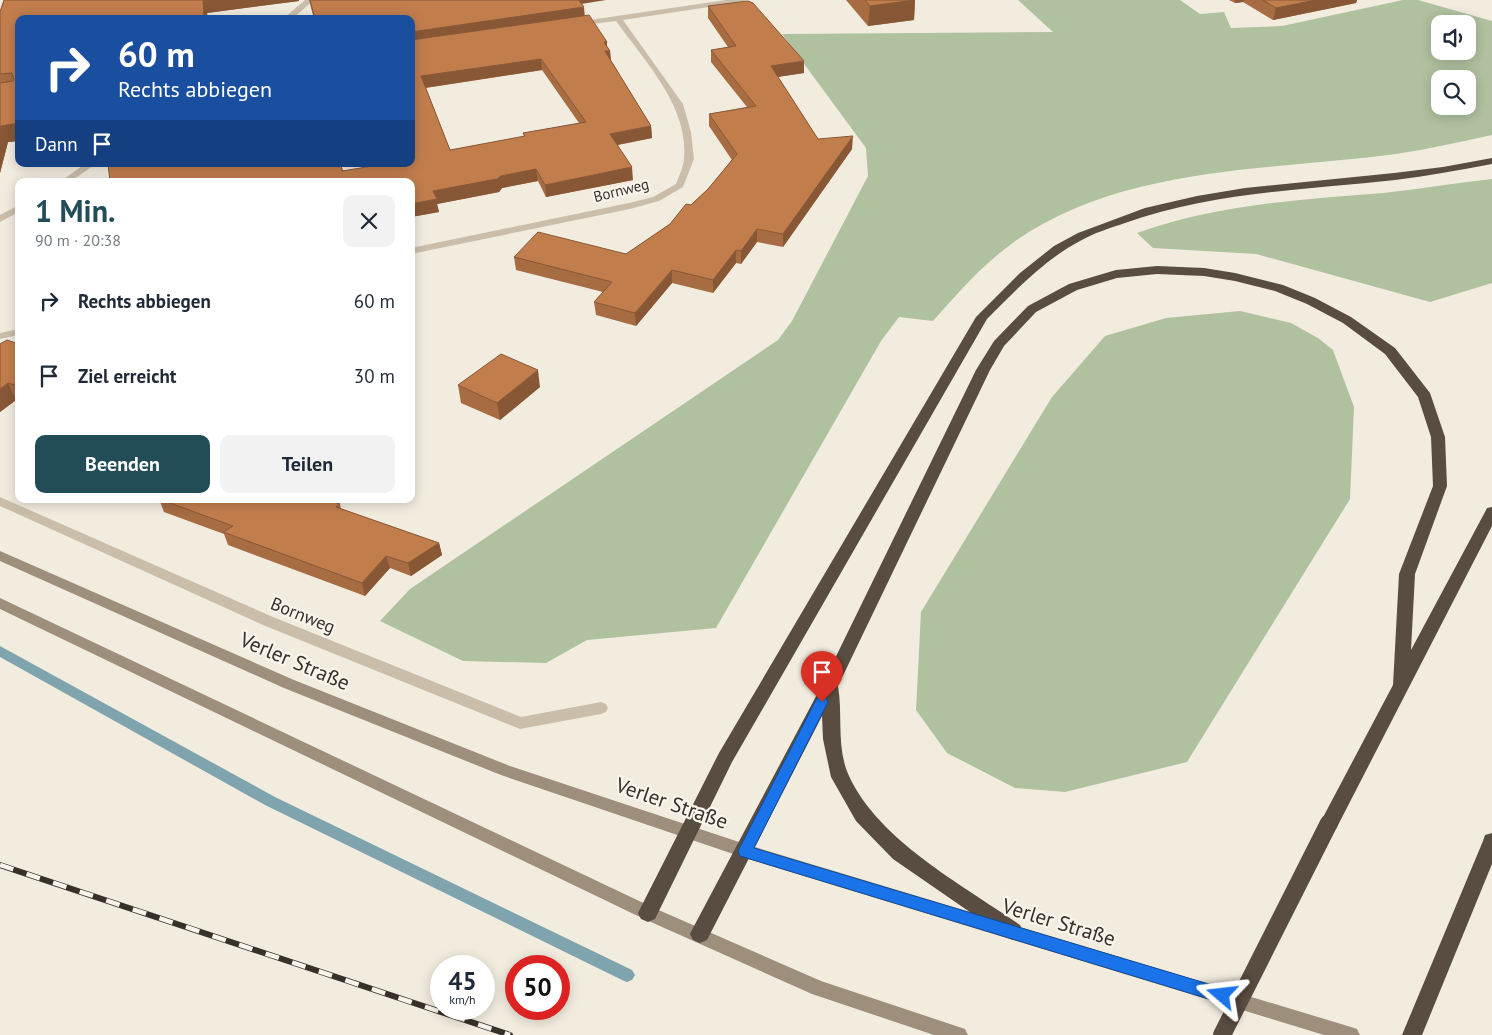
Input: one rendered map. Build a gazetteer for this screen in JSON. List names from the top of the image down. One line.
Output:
{"streets":{"main road":["Verler Straße"],"street":["Bornweg"]},"page":{"turn":["60 m","Rechts abbiegen"],"then":"Dann","heading":["1 Min.","90 m · 20:38"],"list":[{"name":"Rechts abbiegen","value":"60 m"},{"name":"Ziel erreicht","value":"30 m"}],"buttons":["Beenden","Teilen"],"speed":"45 km/h","limit":"50"}}
